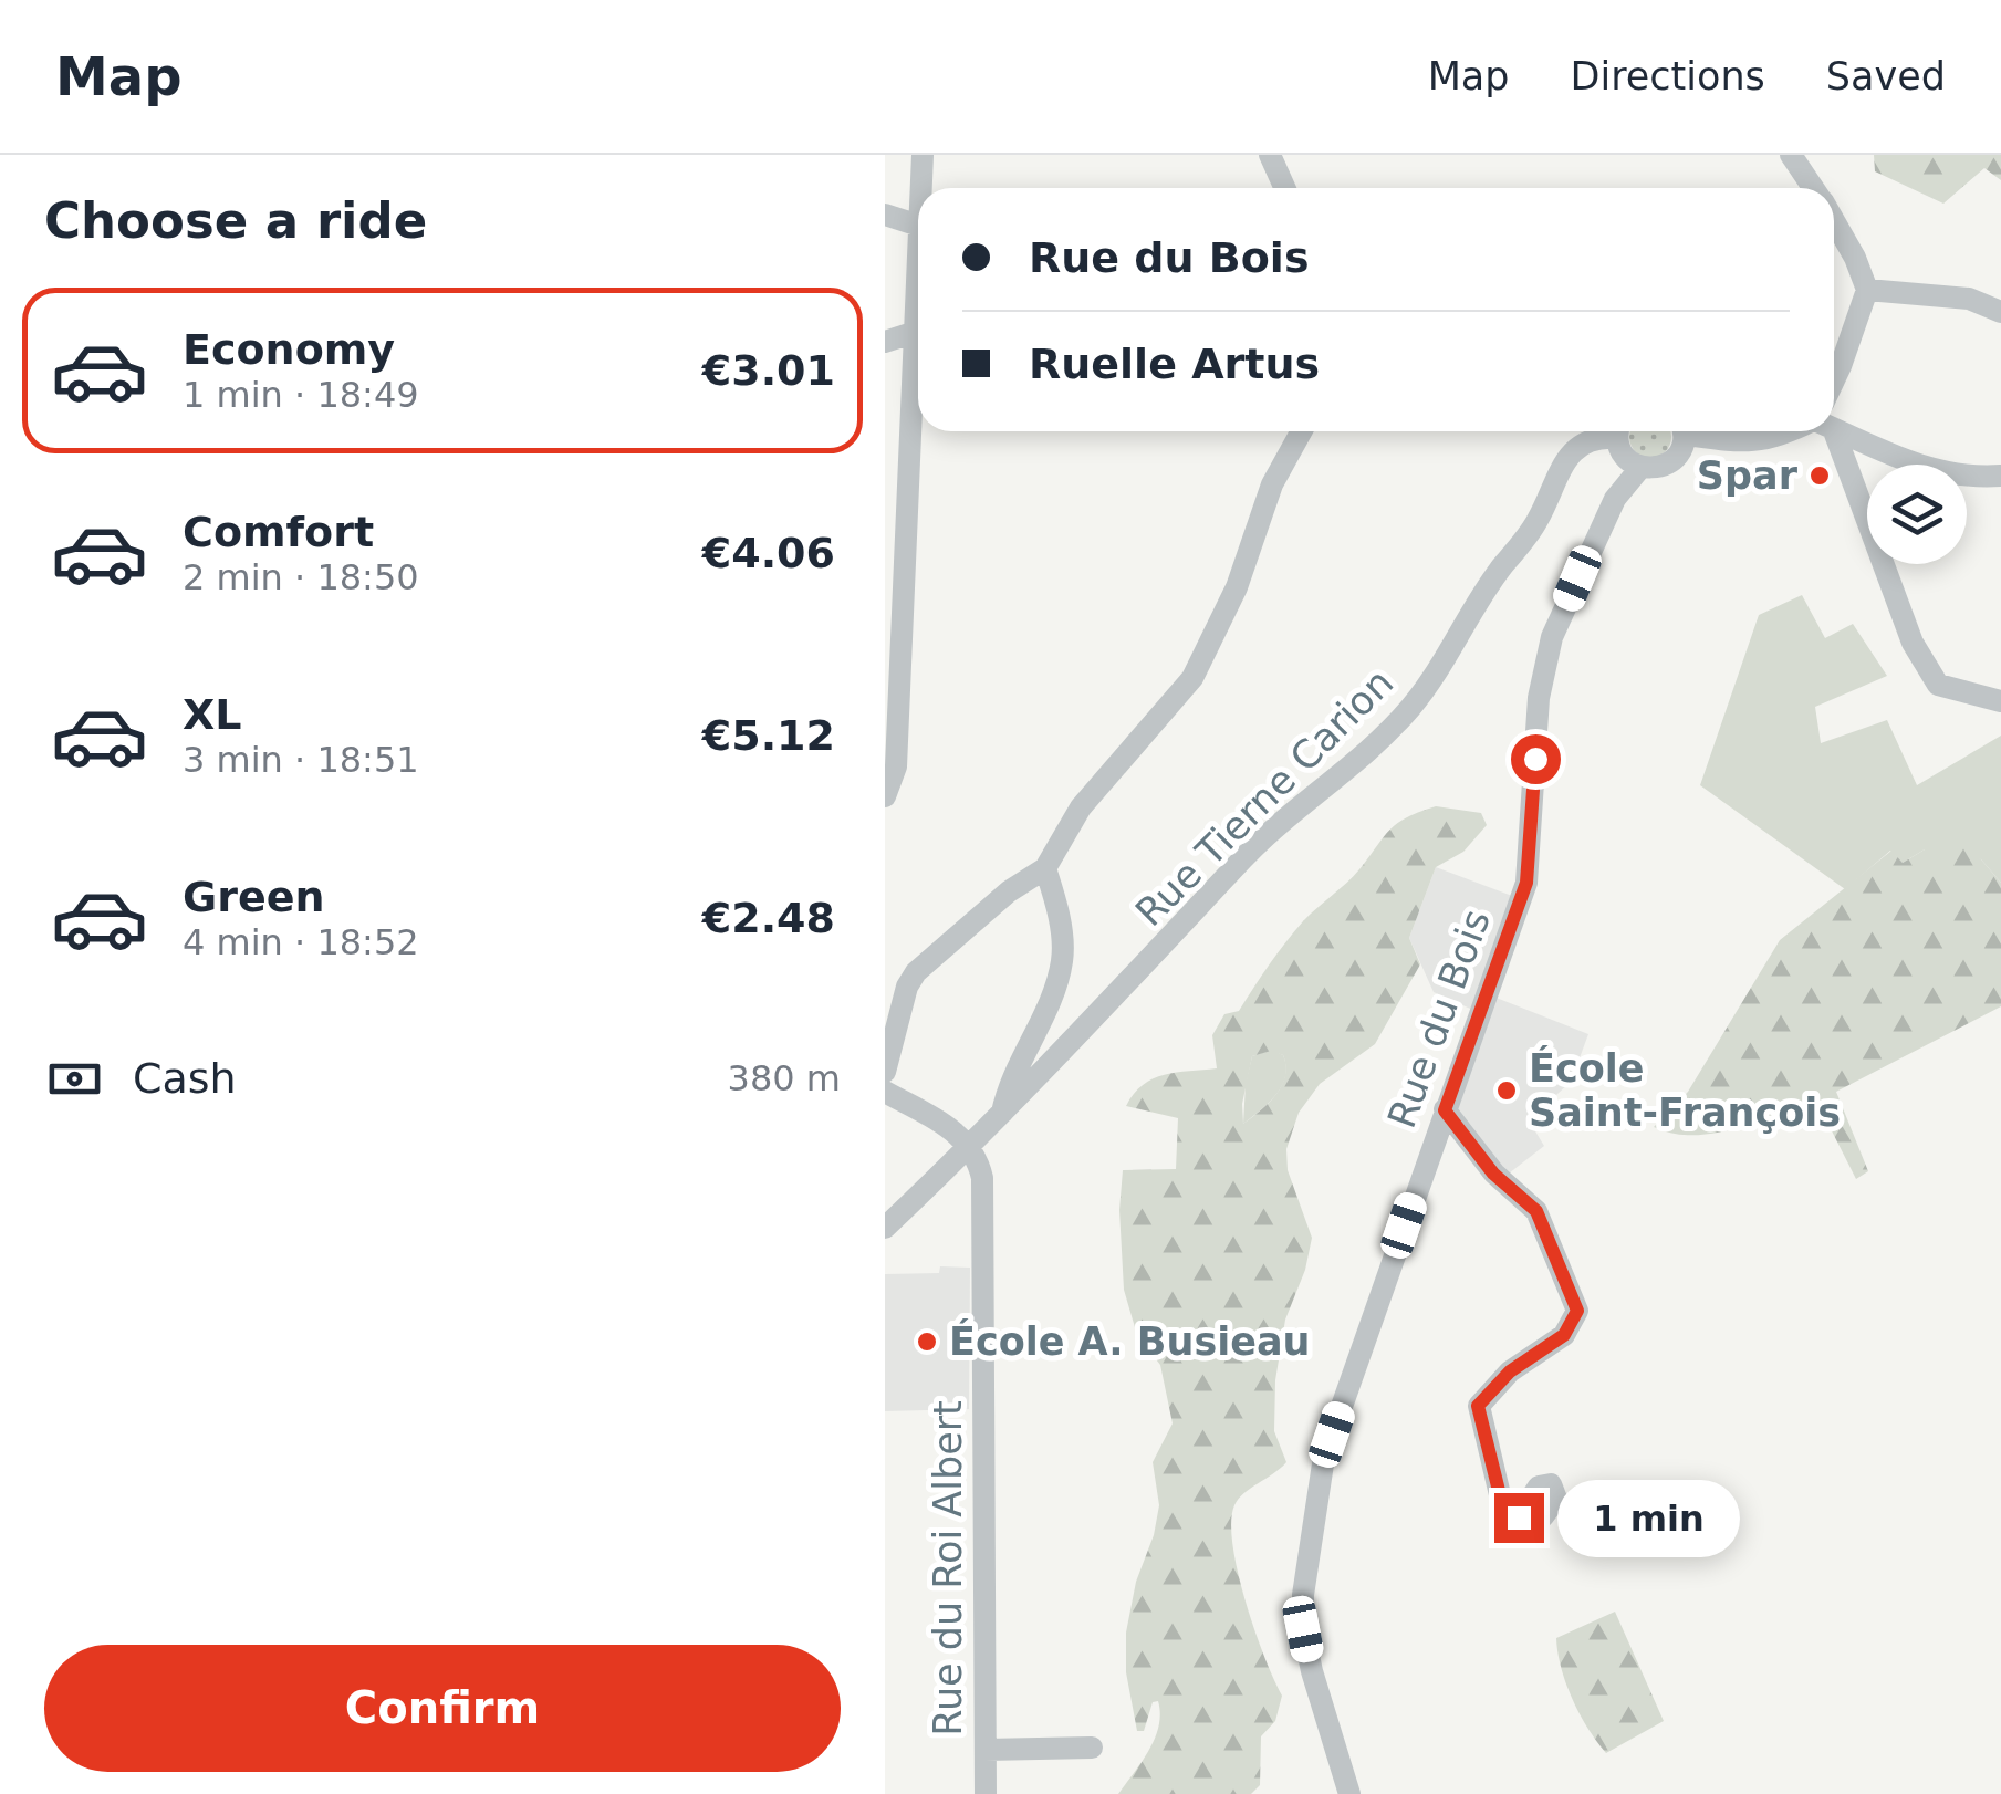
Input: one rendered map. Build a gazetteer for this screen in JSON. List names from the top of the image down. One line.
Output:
{"streets":{"street":["Rue Tierne Carion","Rue du Bois","Rue du Roi Albert"]},"crossings":[["Rue Tierne Carion","Rue du Roi Albert"]],"places":["Spar","École Saint-François","École A. Busieau"],"page":{"header":"Map","nav":["Map","Directions","Saved"],"heading":"Choose a ride","banner":["Rue du Bois","Ruelle Artus"],"list":[{"name":"Economy","note":"1 min · 18:49","value":"€3.01"},{"name":"Comfort","note":"2 min · 18:50","value":"€4.06"},{"name":"XL","note":"3 min · 18:51","value":"€5.12"},{"name":"Green","note":"4 min · 18:52","value":"€2.48"}],"pay":["Cash","380 m"],"bubble":"1 min","buttons":"Confirm"}}
